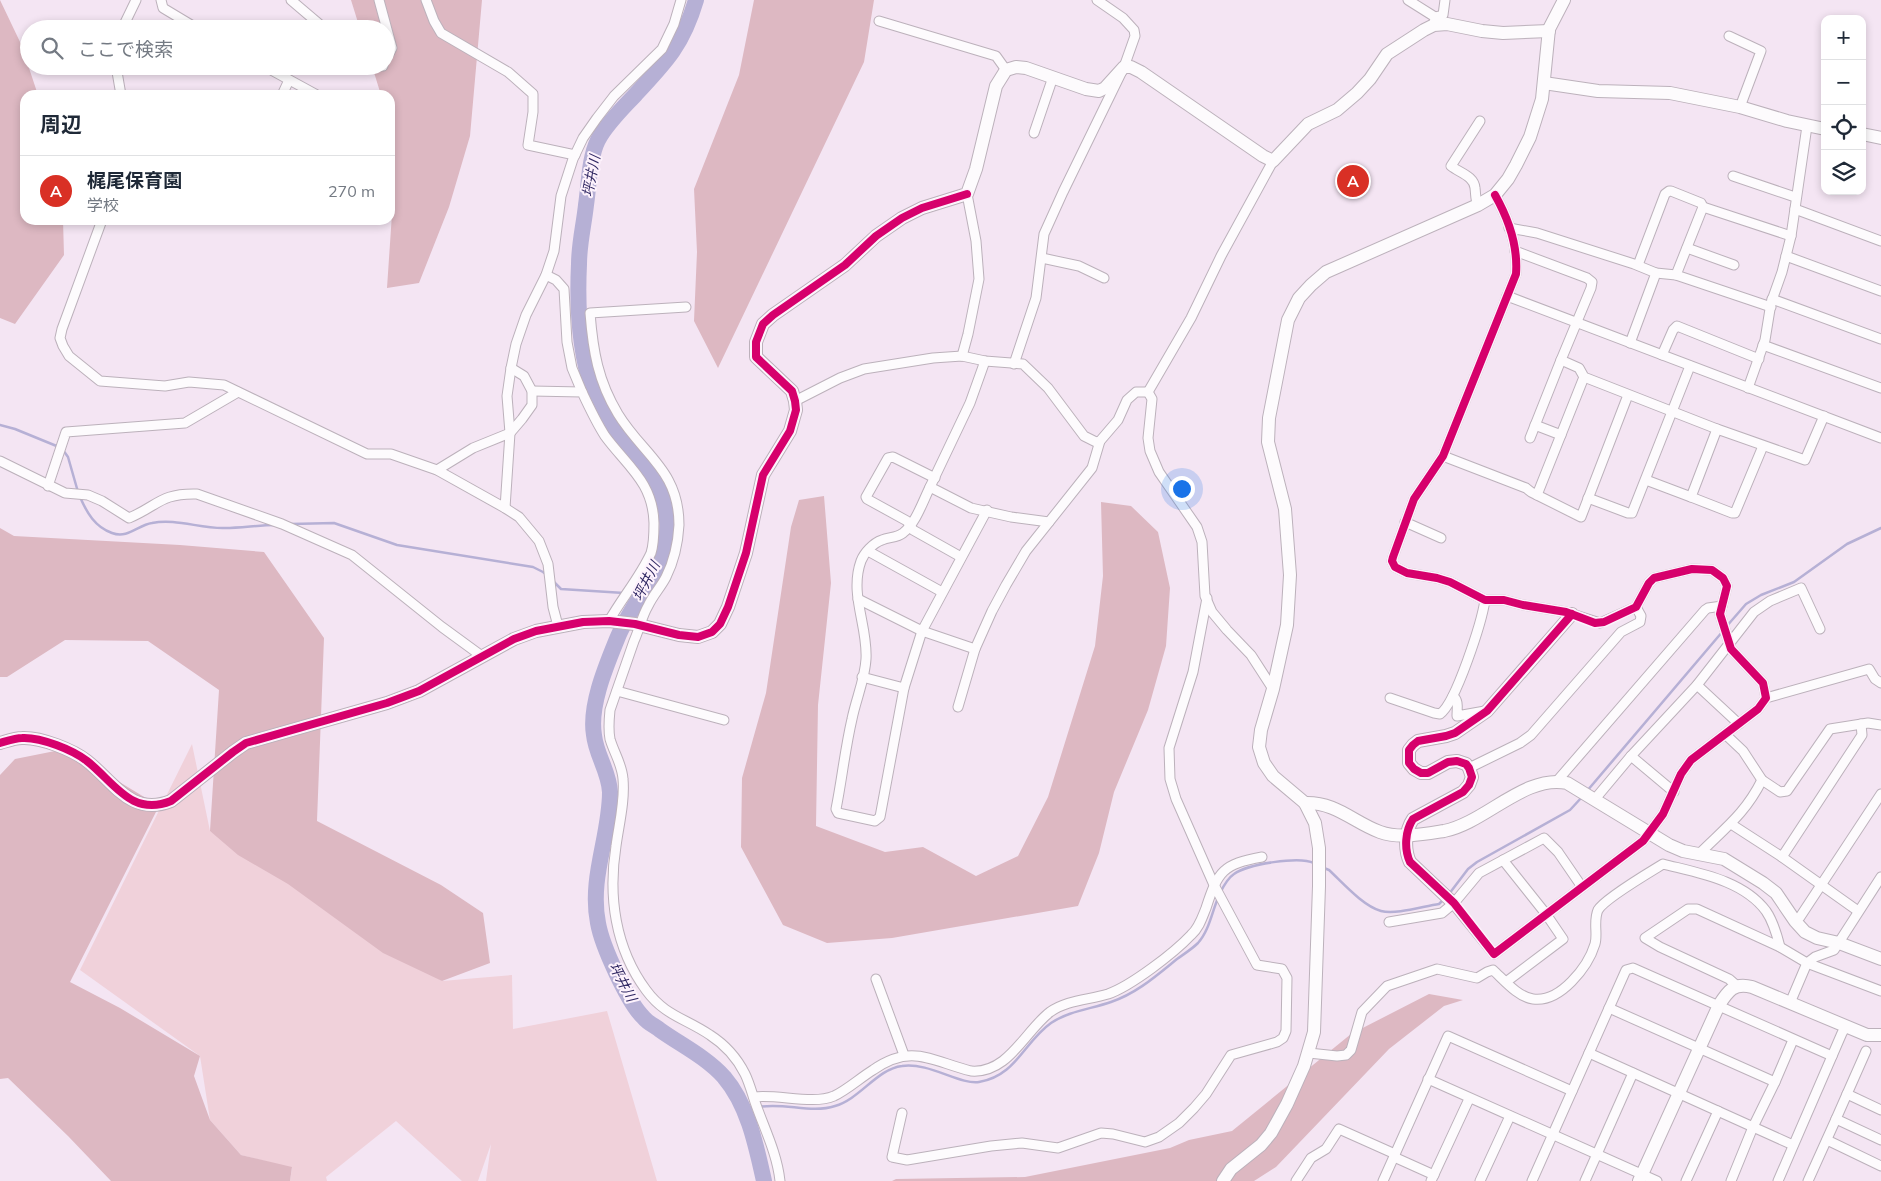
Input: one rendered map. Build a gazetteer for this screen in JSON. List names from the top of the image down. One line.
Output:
{"water":["坪井川"],"page":{"map_buttons":["+","−"],"search":"ここで検索","heading":"周辺","list":[{"mark":"A","name":"梶尾保育園","note":"学校","value":"270 m"}],"pins":"A"}}
